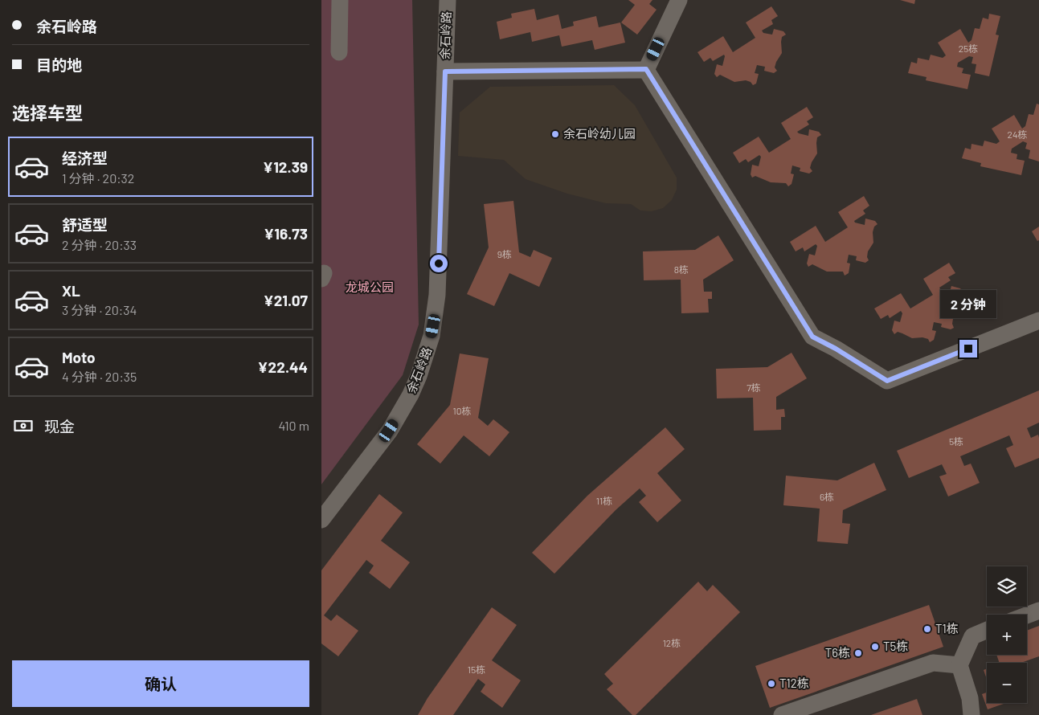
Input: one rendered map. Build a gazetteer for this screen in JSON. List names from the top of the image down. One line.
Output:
{"streets":{"street":["余石岭路"]},"parks":["龙城公园"],"places":["余石岭幼儿园","T1栋","T5栋","T6栋","T12栋"],"house_numbers":["25栋","24栋","9栋","8栋","7栋","10栋","5栋","6栋","11栋","12栋","15栋"],"page":{"banner":["余石岭路","目的地"],"heading":"选择车型","list":[{"name":"经济型","note":"1 分钟 · 20:32","value":"¥12.39"},{"name":"舒适型","note":"2 分钟 · 20:33","value":"¥16.73"},{"name":"XL","note":"3 分钟 · 20:34","value":"¥21.07"},{"name":"Moto","note":"4 分钟 · 20:35","value":"¥22.44"}],"bubble":"2 分钟","pay":["现金","410 m"],"map_buttons":["+","−"],"buttons":"确认"}}
